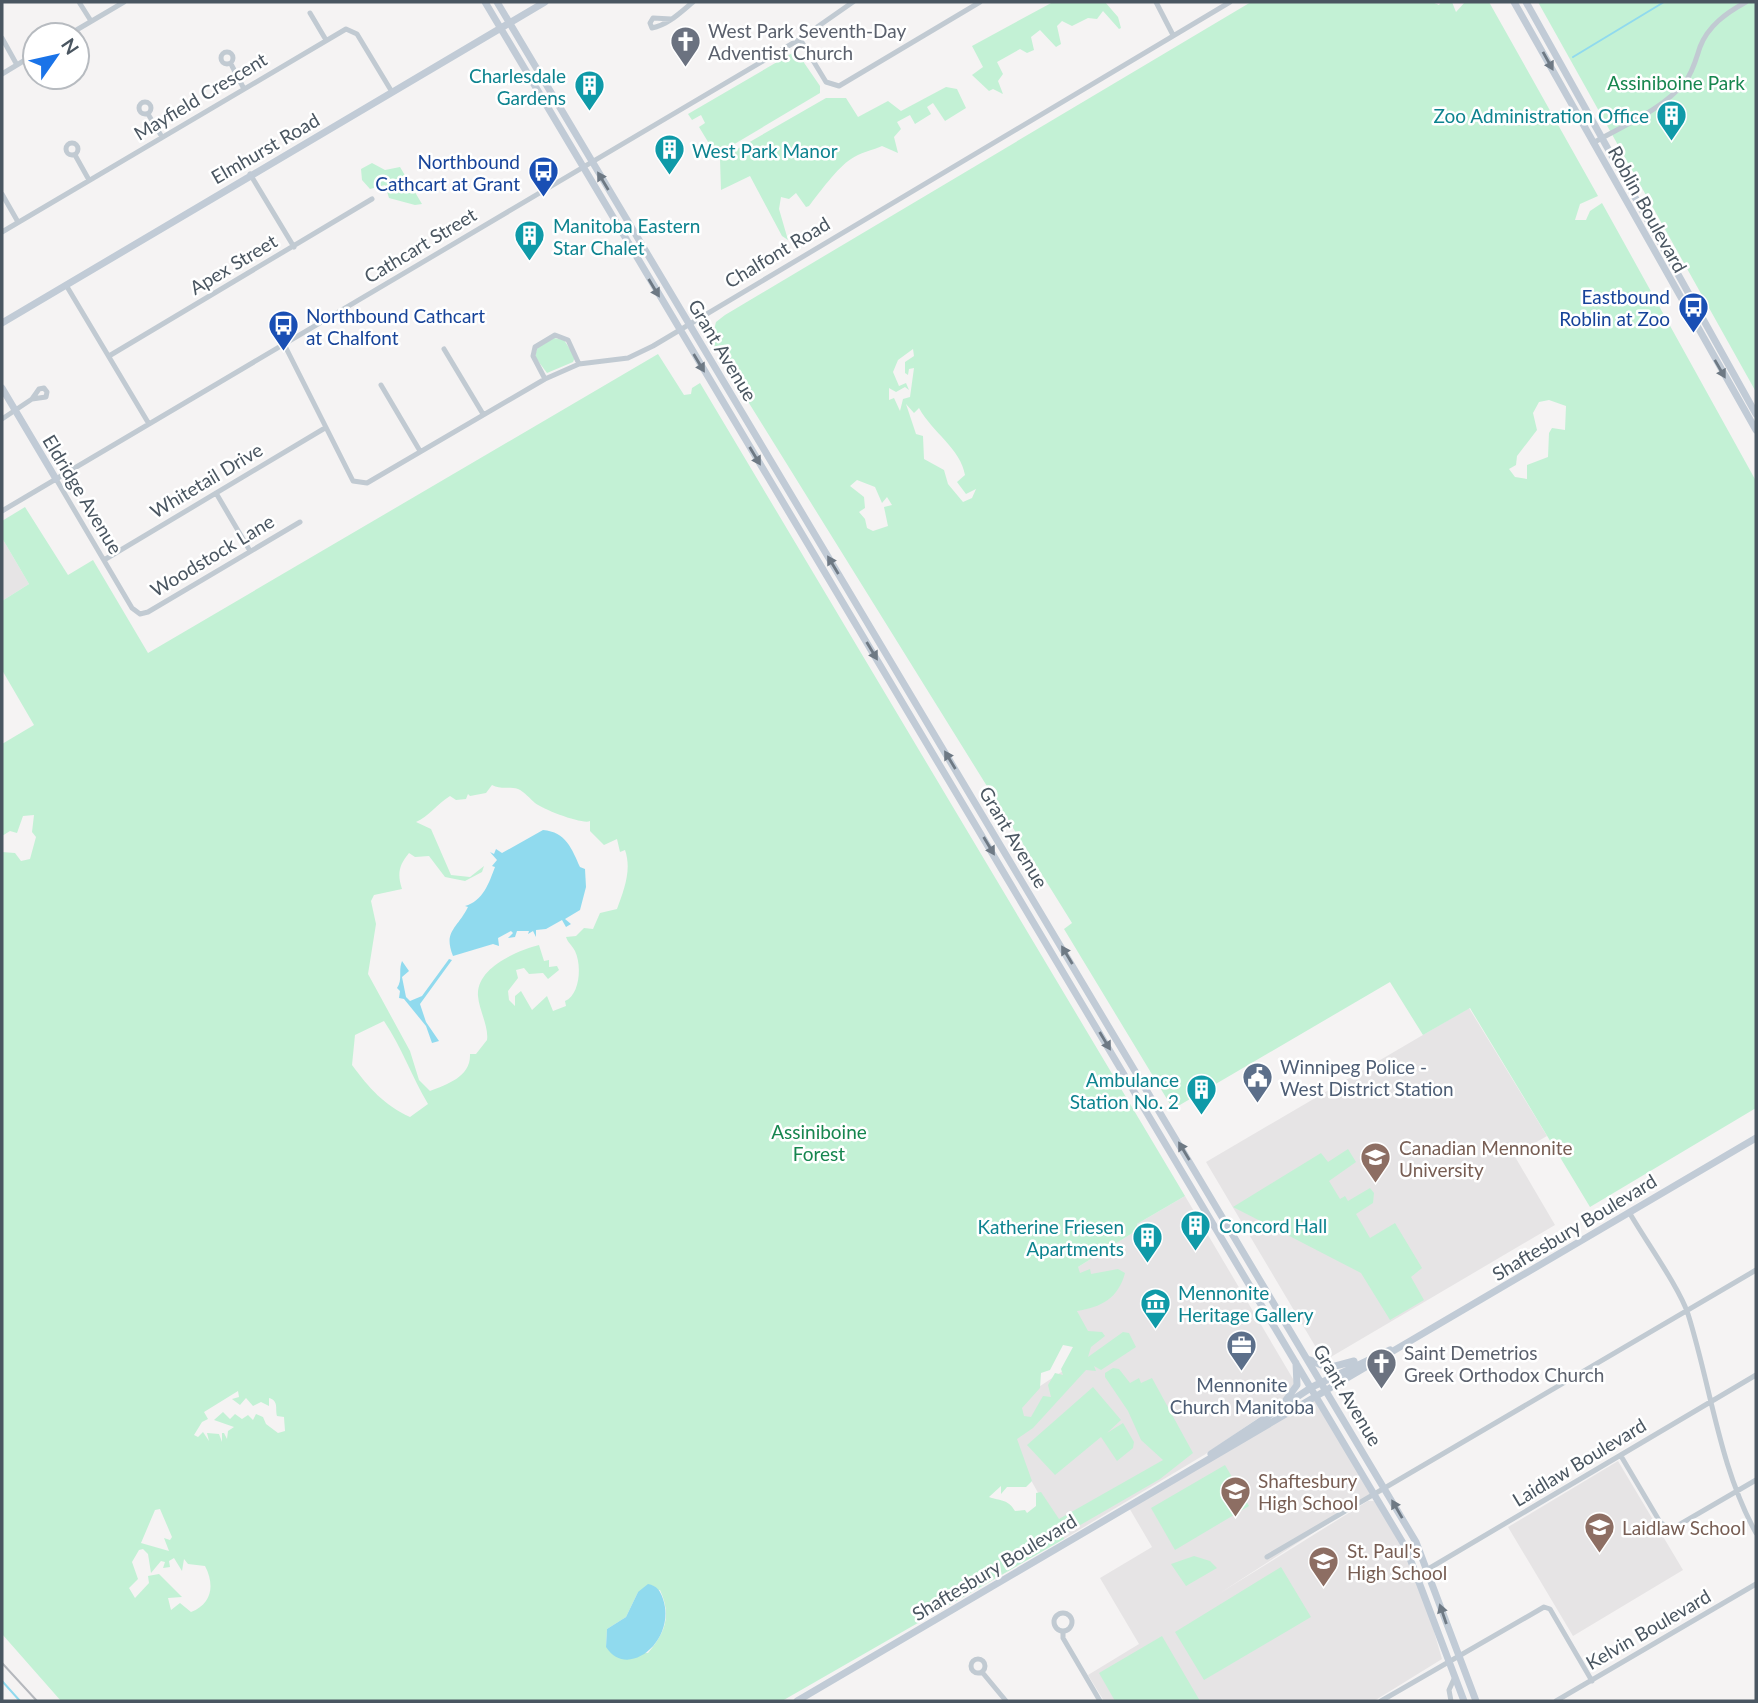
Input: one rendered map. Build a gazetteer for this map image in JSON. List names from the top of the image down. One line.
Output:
{"streets":{"main road":["Elmhurst Road","Roblin Boulevard","Grant Avenue","Eldridge Avenue","Shaftesbury Boulevard"],"street":["Mayfield Crescent","Cathcart Street","Chalfont Road","Apex Street","Whitetail Drive","Woodstock Lane","Laidlaw Boulevard","Kelvin Boulevard"]},"crossings":[["Mayfield Crescent","Elmhurst Road"],["Elmhurst Road","Grant Avenue"],["Cathcart Street","Chalfont Road"],["Cathcart Street","Grant Avenue"],["Cathcart Street","Eldridge Avenue"],["Chalfont Road","Grant Avenue"],["Chalfont Road","Whitetail Drive"],["Grant Avenue","Shaftesbury Boulevard"],["Grant Avenue","Laidlaw Boulevard"],["Whitetail Drive","Eldridge Avenue"],["Eldridge Avenue","Woodstock Lane"]],"parks":["Assiniboine Park","Assiniboine Forest"],"places":{"church":["West Park Seventh-Day Adventist Church","Saint Demetrios Greek Orthodox Church"],"building":["Charlesdale Gardens","Zoo Administration Office","West Park Manor","Manitoba Eastern Star Chalet","Ambulance Station No. 2","Concord Hall","Katherine Friesen Apartments"],"bus stop":["Northbound Cathcart at Grant","Eastbound Roblin at Zoo","Northbound Cathcart at Chalfont"],"public building":["Winnipeg Police - West District Station"],"school or university":["Canadian Mennonite University","Shaftesbury High School","Laidlaw School","St. Paul's High School"],"museum":["Mennonite Heritage Gallery"],"office":["Mennonite Church Manitoba"]},"north":"top right"}
